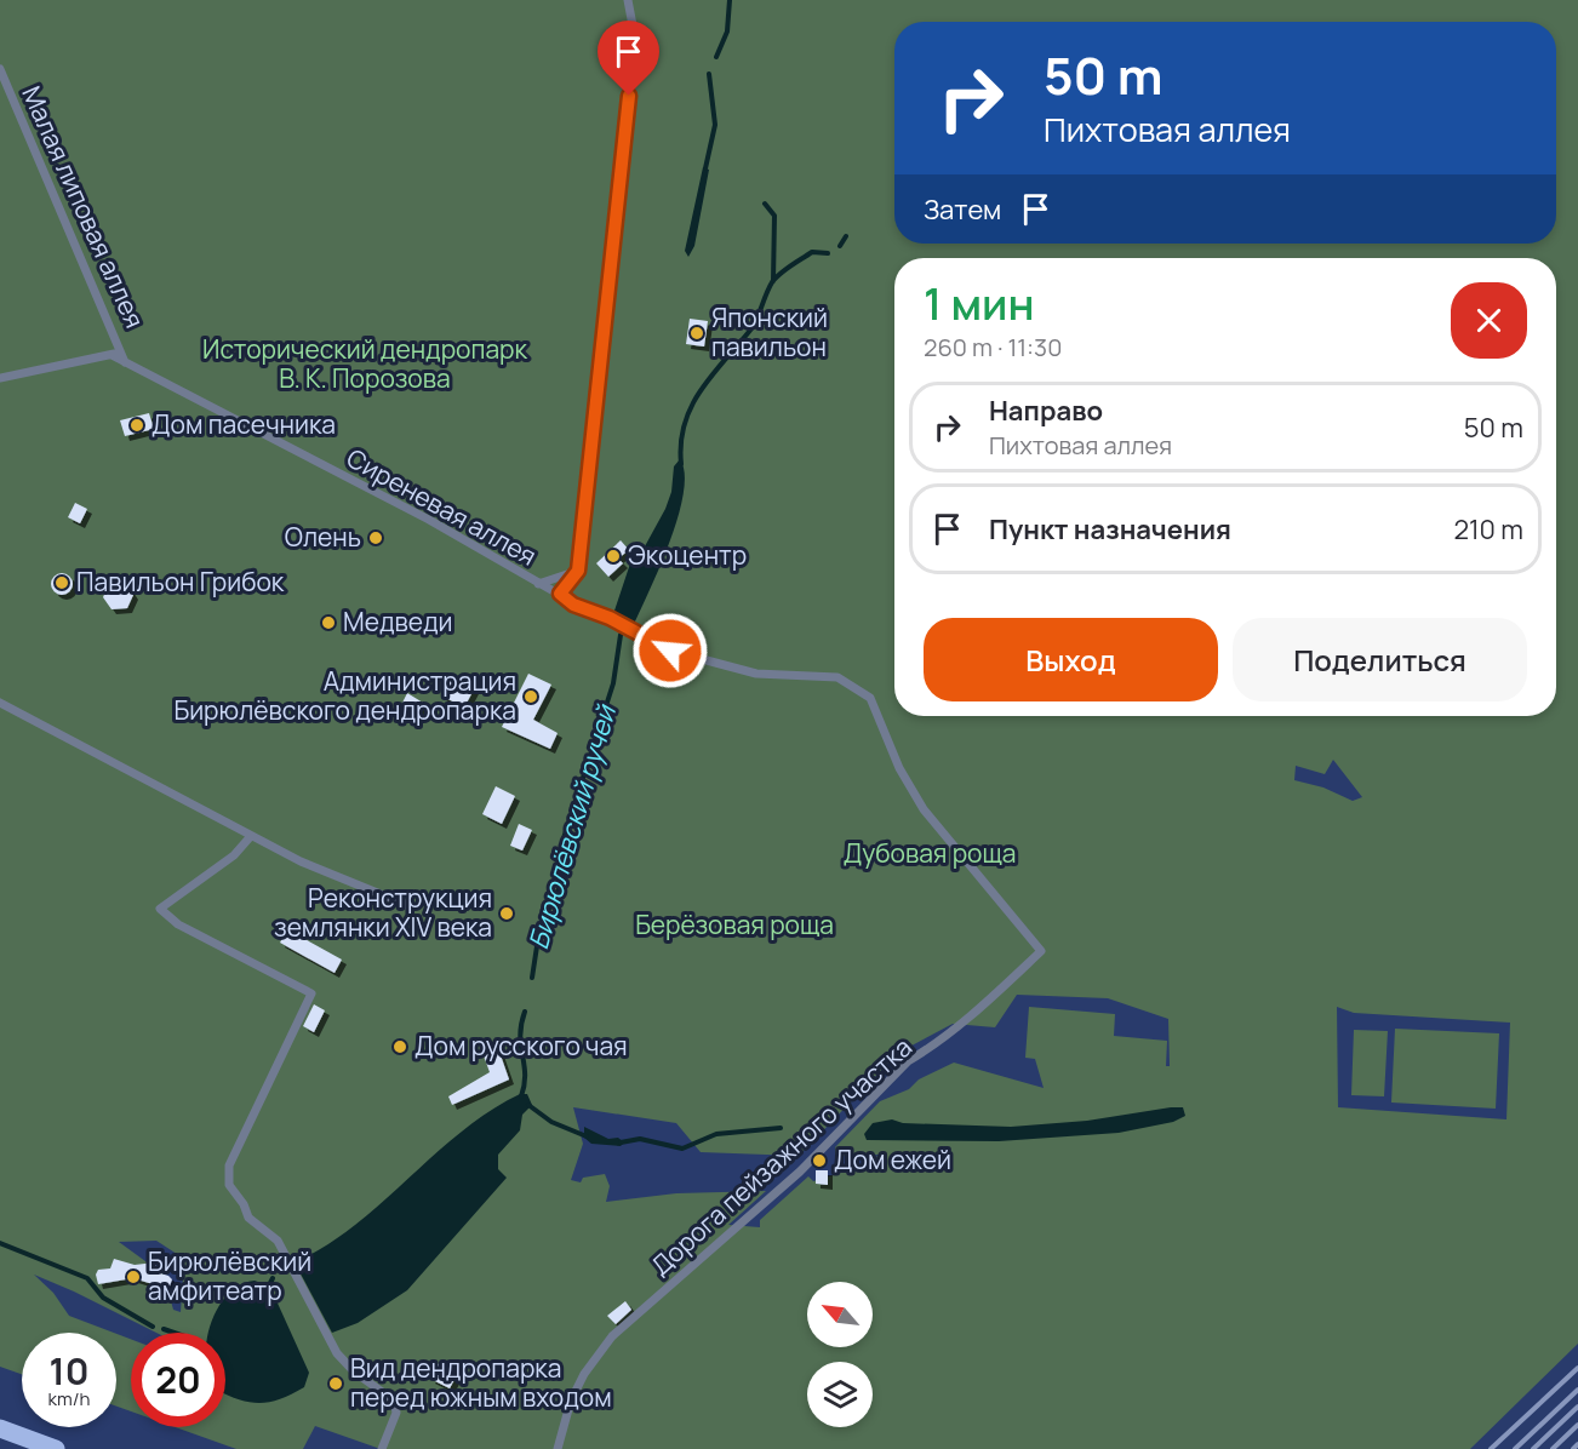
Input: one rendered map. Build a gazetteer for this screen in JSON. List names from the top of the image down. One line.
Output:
{"streets":{"lane":["Малая липовая аллея","Сиреневая аллея","Дорога пейзажного участка"]},"crossings":[["Малая липовая аллея","Сиреневая аллея"],["Сиреневая аллея","Дорога пейзажного участка"]],"water":["Бирюлёвский ручей"],"parks":["Исторический дендропарк В. К. Порозова","Дубовая роща","Берёзовая роща"],"places":["Японcкий павильон","Дом пасечника","Олень","Экоцентр","Павильон Грибок","Медведи","Администрация Бирюлёвского дендропарка","Реконструкция землянки XIV века","Дом русского чая","Дом ежей","Бирюлёвский амфитеатр","Вид дендропарка перед южным входом"],"north":"top left","page":{"turn":["50 m","Пихтовая аллея"],"then":"Затем","heading":["1 мин","260 m · 11:30"],"list":[{"name":"Направо","note":"Пихтовая аллея","value":"50 m"},{"name":"Пункт назначения","value":"210 m"}],"buttons":["Выход","Поделиться"],"speed":"10 km/h","limit":"20"}}
